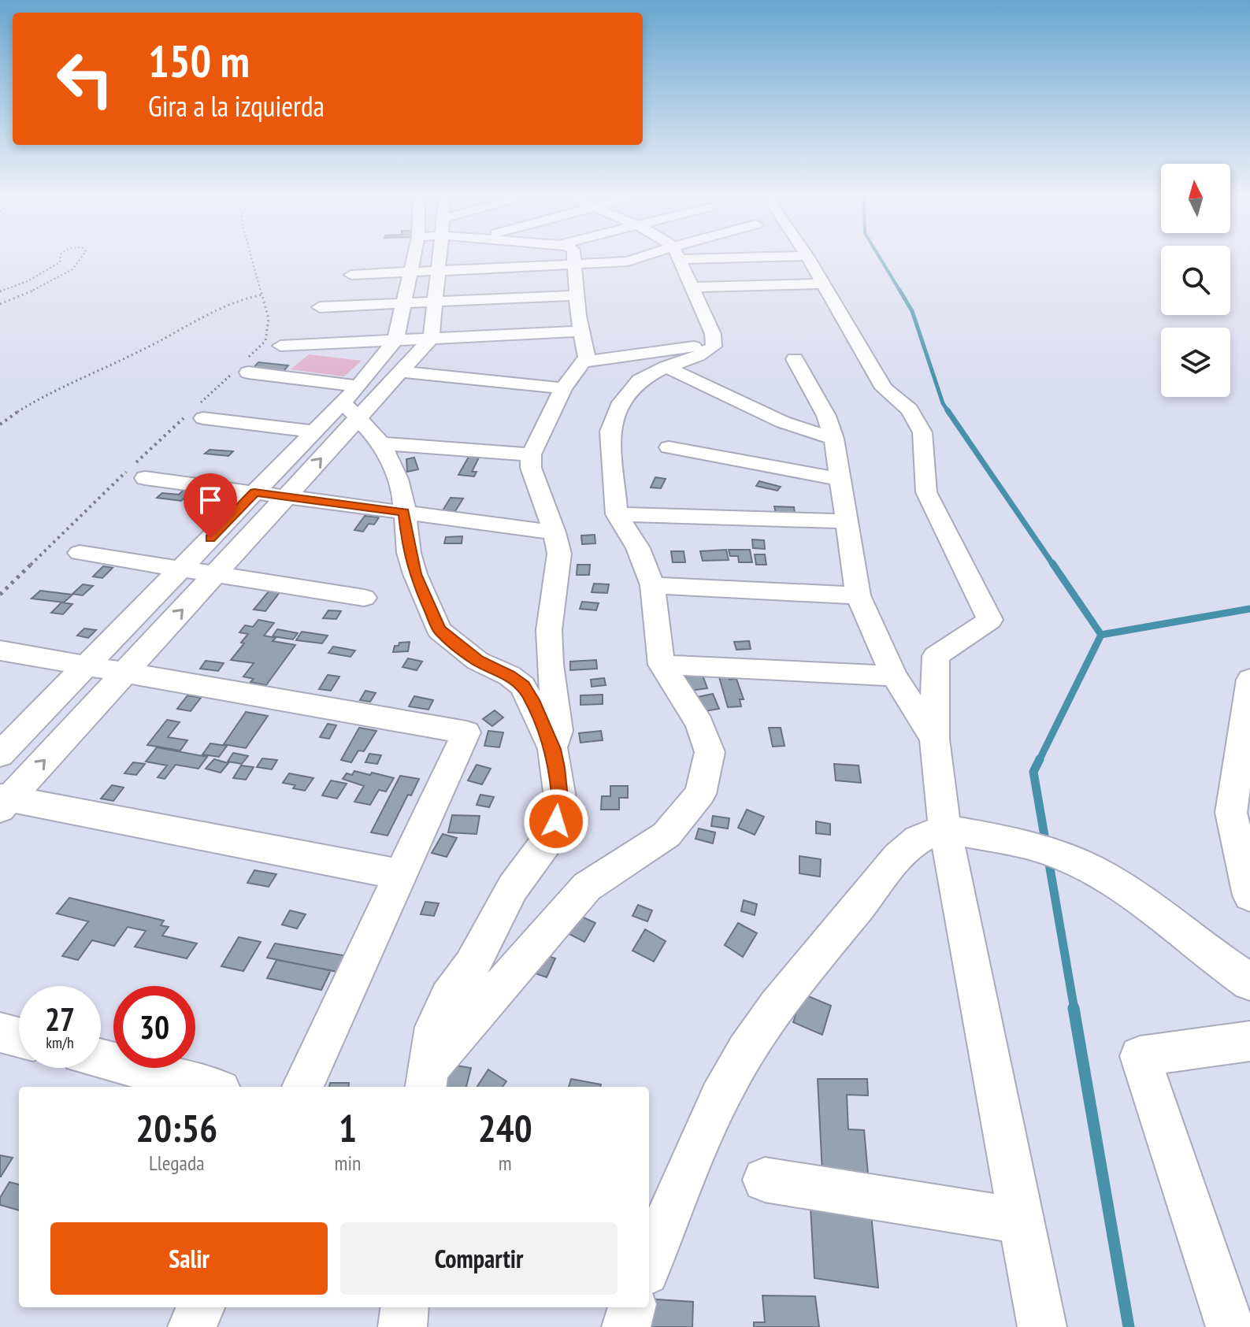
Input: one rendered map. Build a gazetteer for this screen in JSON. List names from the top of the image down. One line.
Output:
{"north":"top","page":{"turn":["150 m","Gira a la izquierda"],"speed":"27 km/h","limit":"30","eta":["20:56","Llegada","1","min","240","m"],"buttons":["Salir","Compartir"]}}
